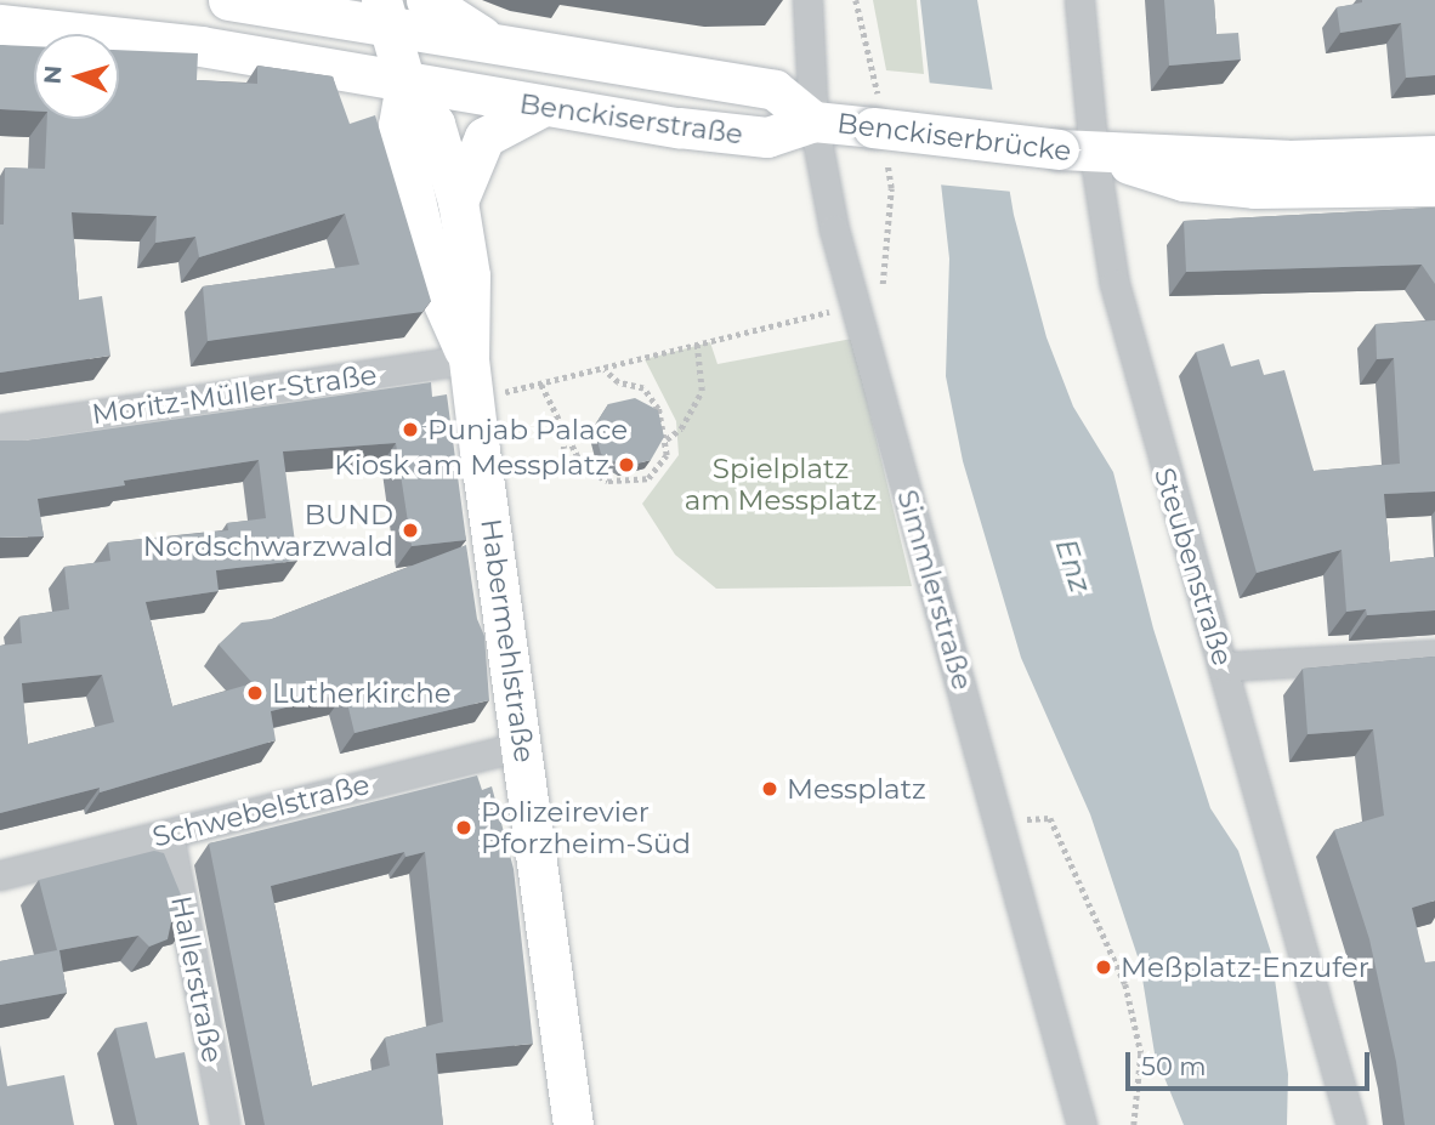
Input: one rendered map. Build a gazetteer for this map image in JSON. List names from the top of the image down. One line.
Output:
{"streets":{"street":["Benckiserstraße","Benckiserbrücke","Moritz-Müller-Straße","Steubenstraße","Simmlerstraße","Habermehlstraße","Schwebelstraße","Hallerstraße"]},"crossings":[["Benckiserstraße","Benckiserbrücke"],["Benckiserstraße","Simmlerstraße"],["Benckiserstraße","Habermehlstraße"],["Benckiserbrücke","Steubenstraße"],["Benckiserbrücke","Simmlerstraße"],["Moritz-Müller-Straße","Habermehlstraße"],["Habermehlstraße","Schwebelstraße"],["Schwebelstraße","Hallerstraße"]],"water":["Enz"],"parks":["Spielplatz am Messplatz"],"places":["Punjab Palace","Kiosk am Messplatz","BUND Nordschwarzwald","Lutherkirche","Messplatz","Polizeirevier Pforzheim-Süd","Meßplatz-Enzufer"],"scale_bar":"50 m","north":"left"}
